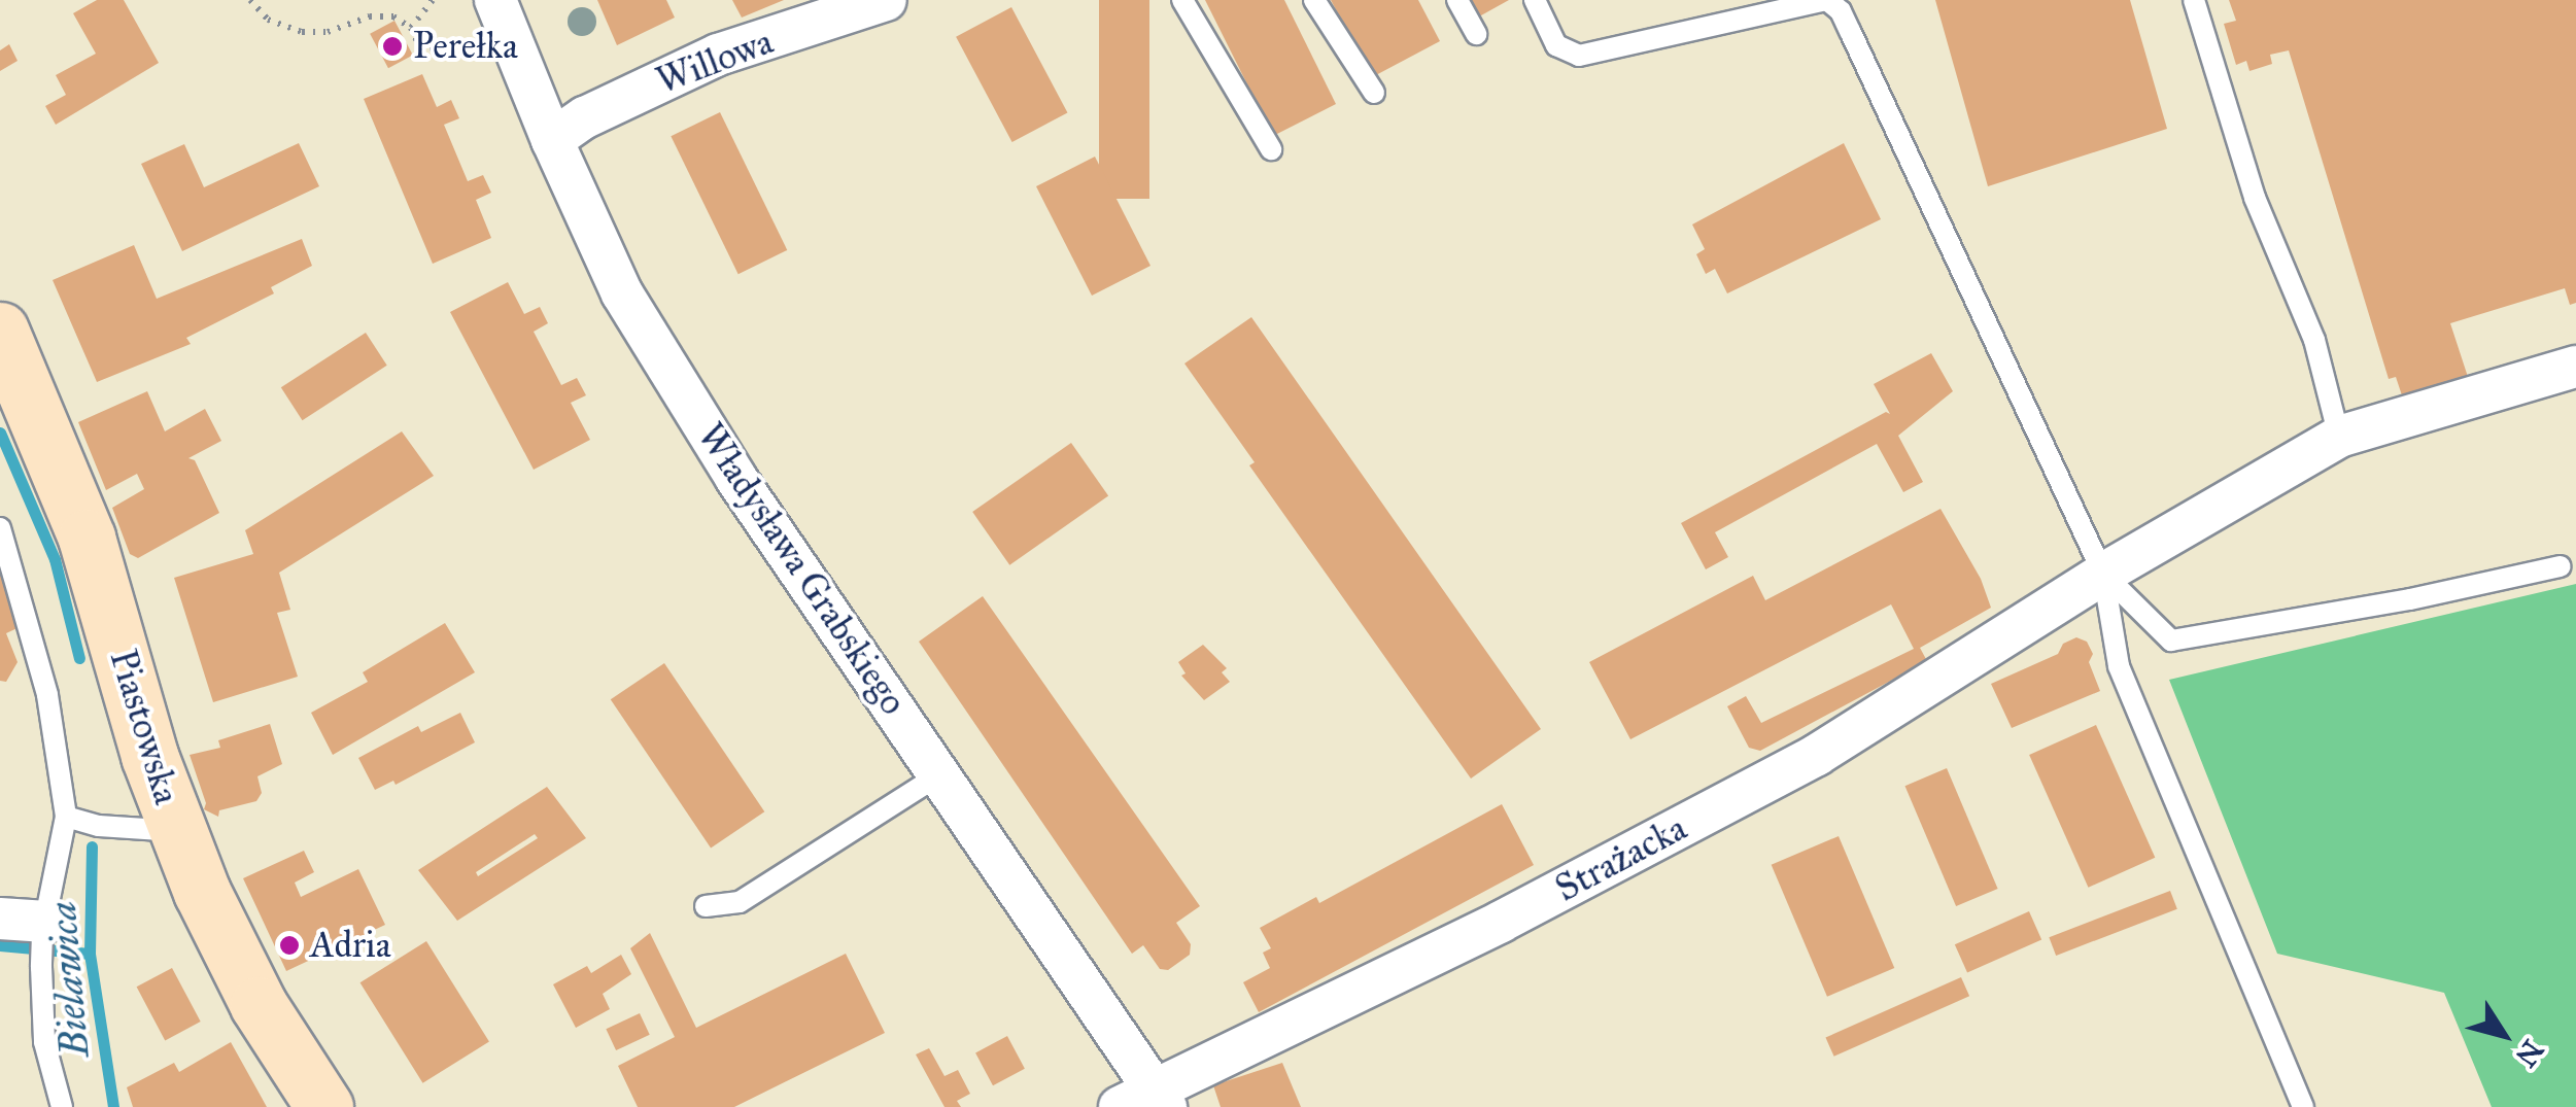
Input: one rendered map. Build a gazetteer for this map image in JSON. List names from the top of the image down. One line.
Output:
{"streets":{"main road":["Piastowska"],"street":["Willowa","Władysława Grabskiego","Strażacka"]},"crossings":[["Willowa","Władysława Grabskiego"],["Władysława Grabskiego","Strażacka"]],"water":["Bielawica"],"places":["Perełka","Adria"],"north":"bottom right"}
